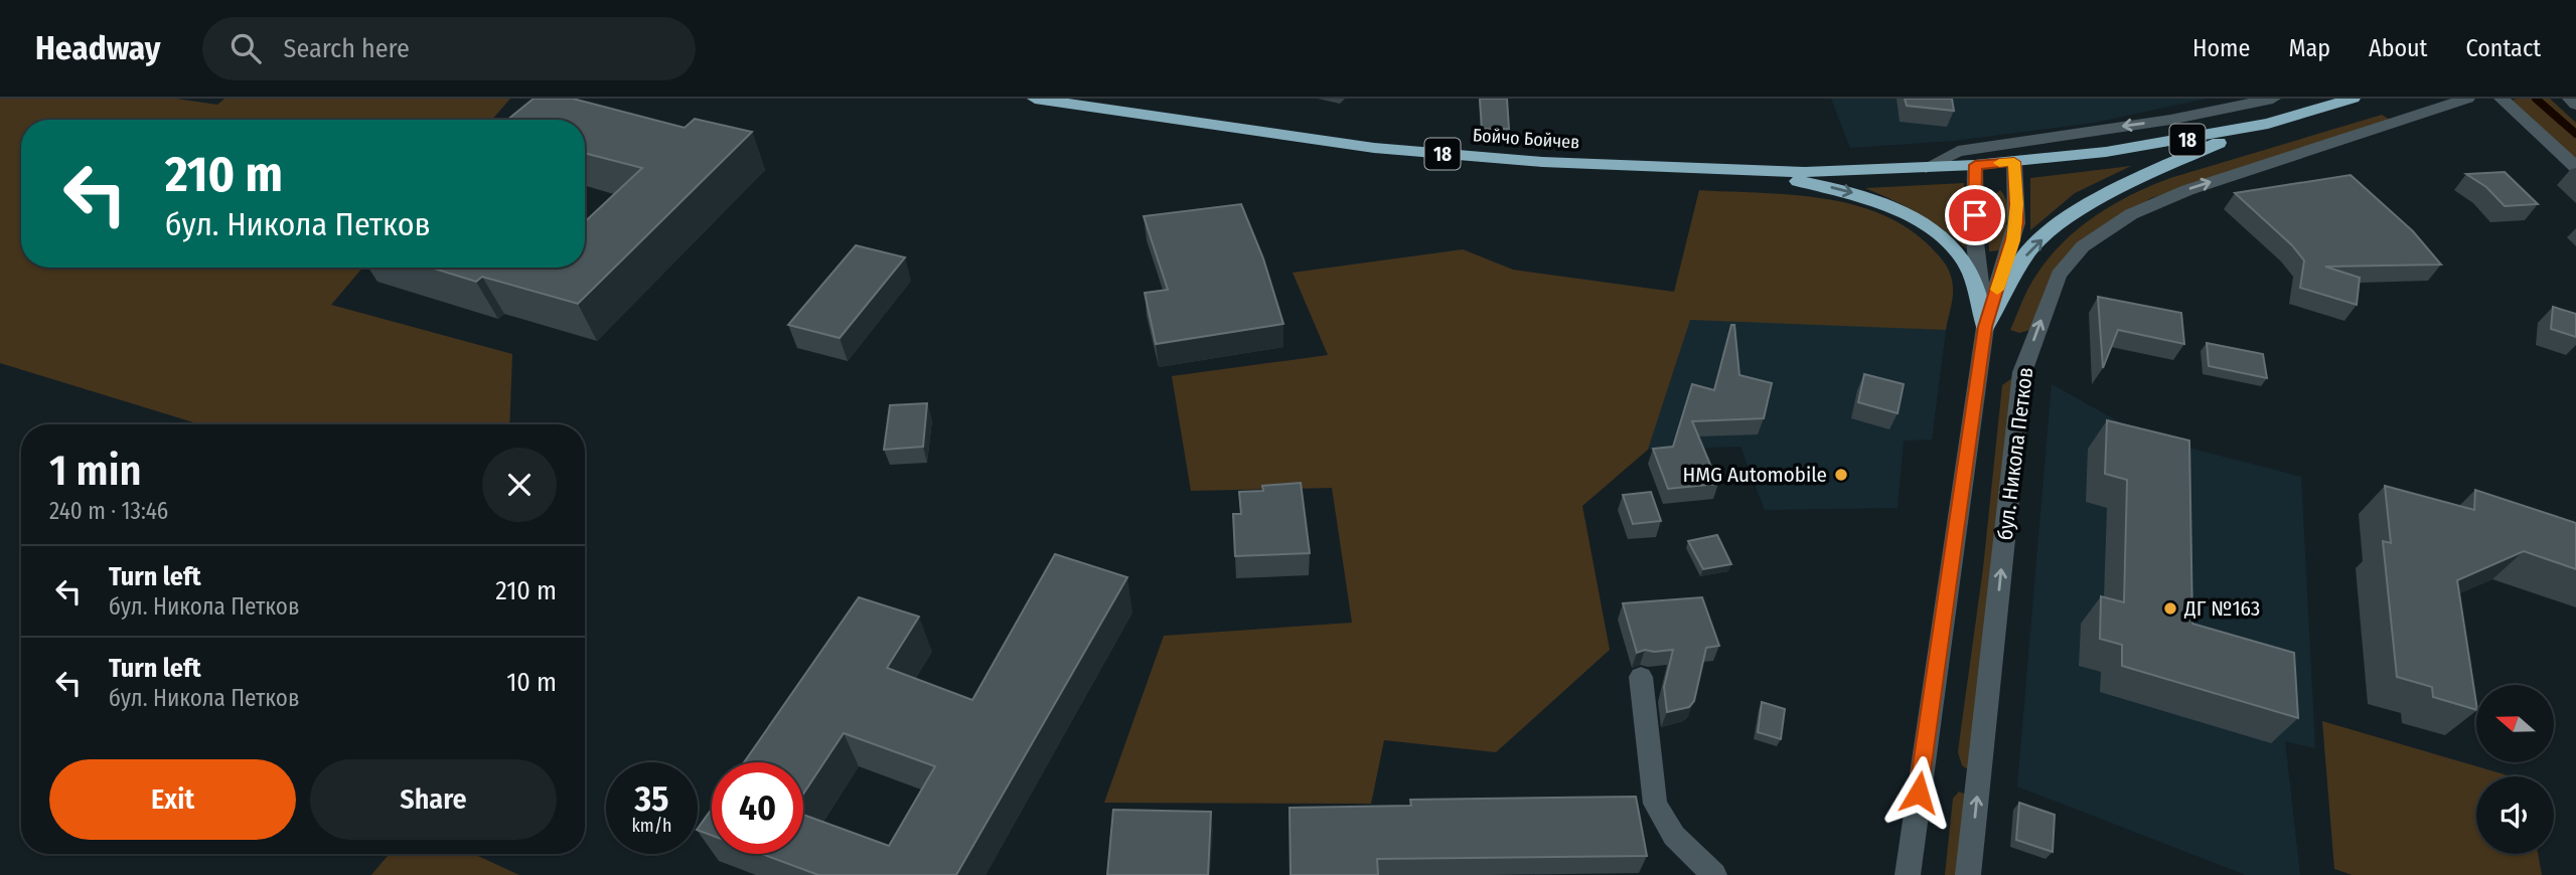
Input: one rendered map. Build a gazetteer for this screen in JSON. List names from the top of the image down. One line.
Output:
{"streets":{"highway":["Бойчо Бойчев","18"],"street":["бул. Никола Петков"]},"crossings":[["Бойчо Бойчев","18"]],"places":["HMG Automobile","ДГ №163"],"north":"left","page":{"header":"Headway","search":"Search here","nav":["Home","Map","About","Contact"],"turn":["210 m","бул. Никола Петков"],"heading":["1 min","240 m · 13:46"],"list":[{"name":"Turn left","note":"бул. Никола Петков","value":"210 m"},{"name":"Turn left","note":"бул. Никола Петков","value":"10 m"}],"buttons":["Exit","Share"],"speed":"35 km/h","limit":"40"}}
